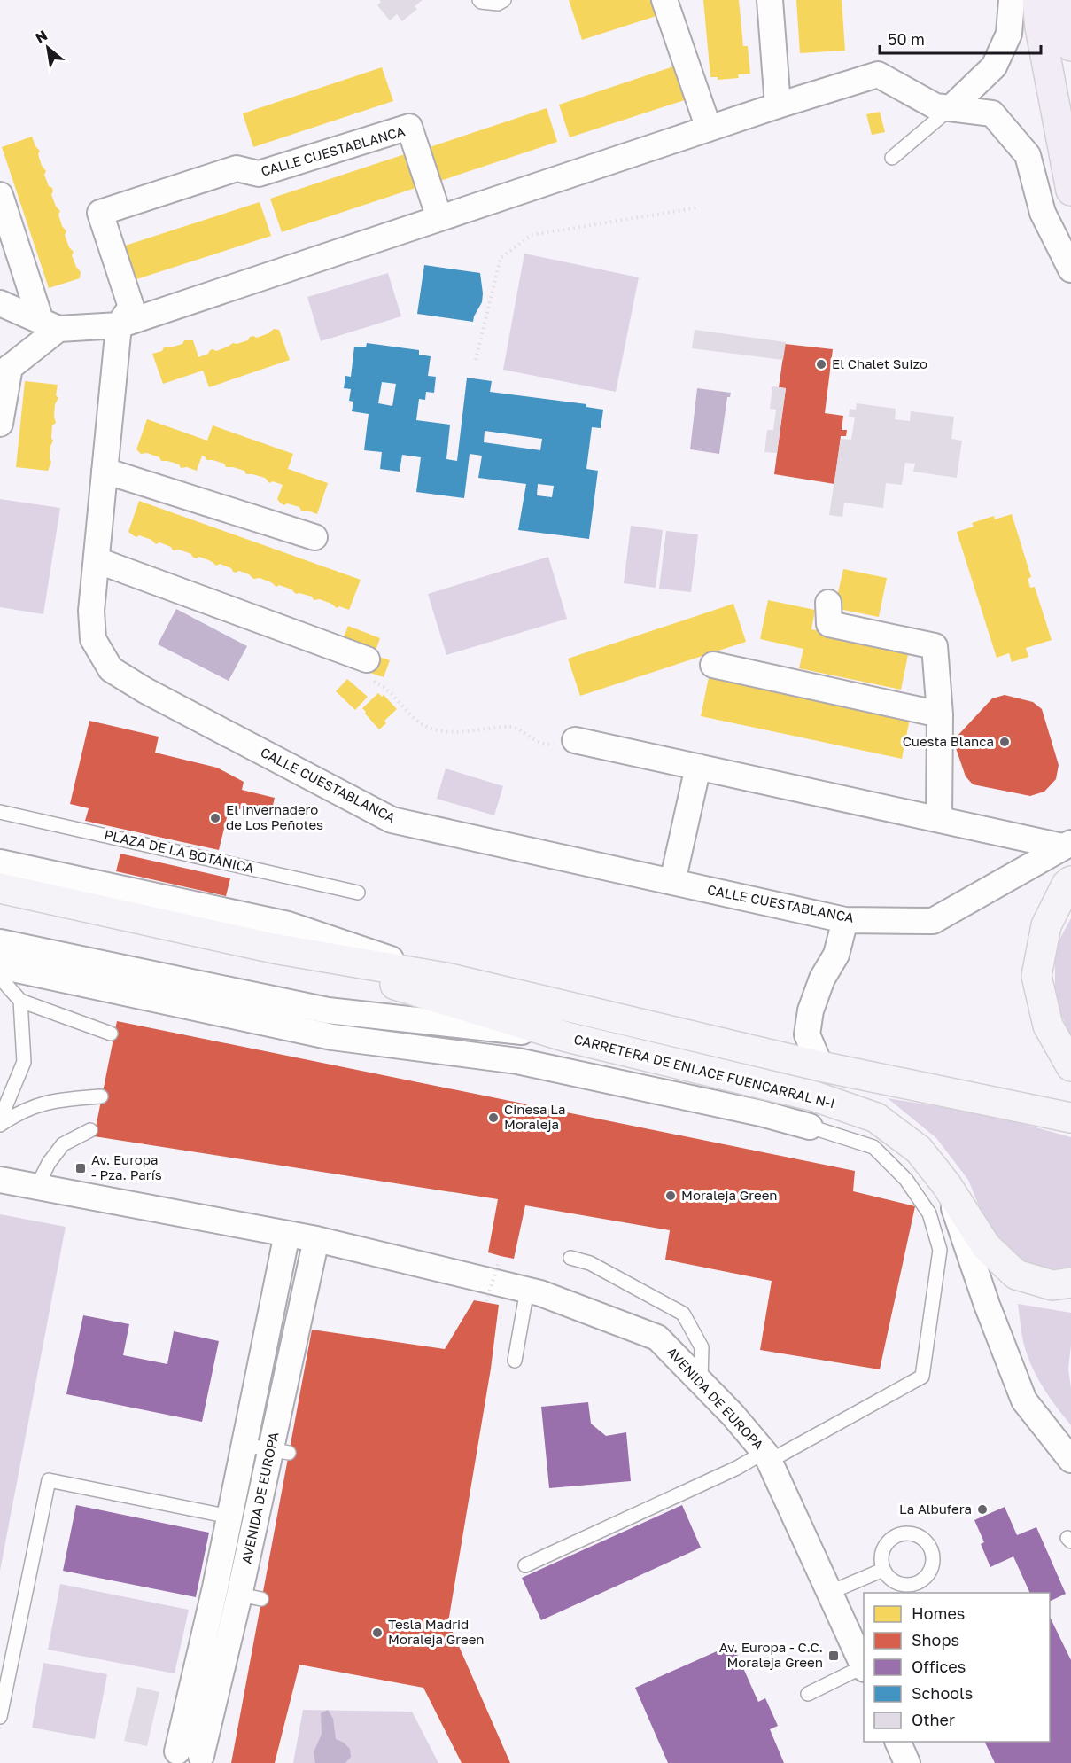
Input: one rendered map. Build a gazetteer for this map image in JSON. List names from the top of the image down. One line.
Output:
{"streets":{"main road":["CARRETERA DE ENLACE FUENCARRAL N-I"],"street":["CALLE CUESTABLANCA","AVENIDA DE EUROPA"],"lane":["PLAZA DE LA BOTÁNICA"]},"places":{"other":["El Chalet Suizo","Cuesta Blanca","El Invernadero de Los Peñotes","Cinesa La Moraleja","Moraleja Green","La Albufera","Tesla Madrid Moraleja Green"],"transit":["Av. Europa - Pza. París","Av. Europa - C.C. Moraleja Green"]},"legend":["Homes","Shops","Offices","Schools","Other"],"scale_bar":"50 m","north":"top left"}
